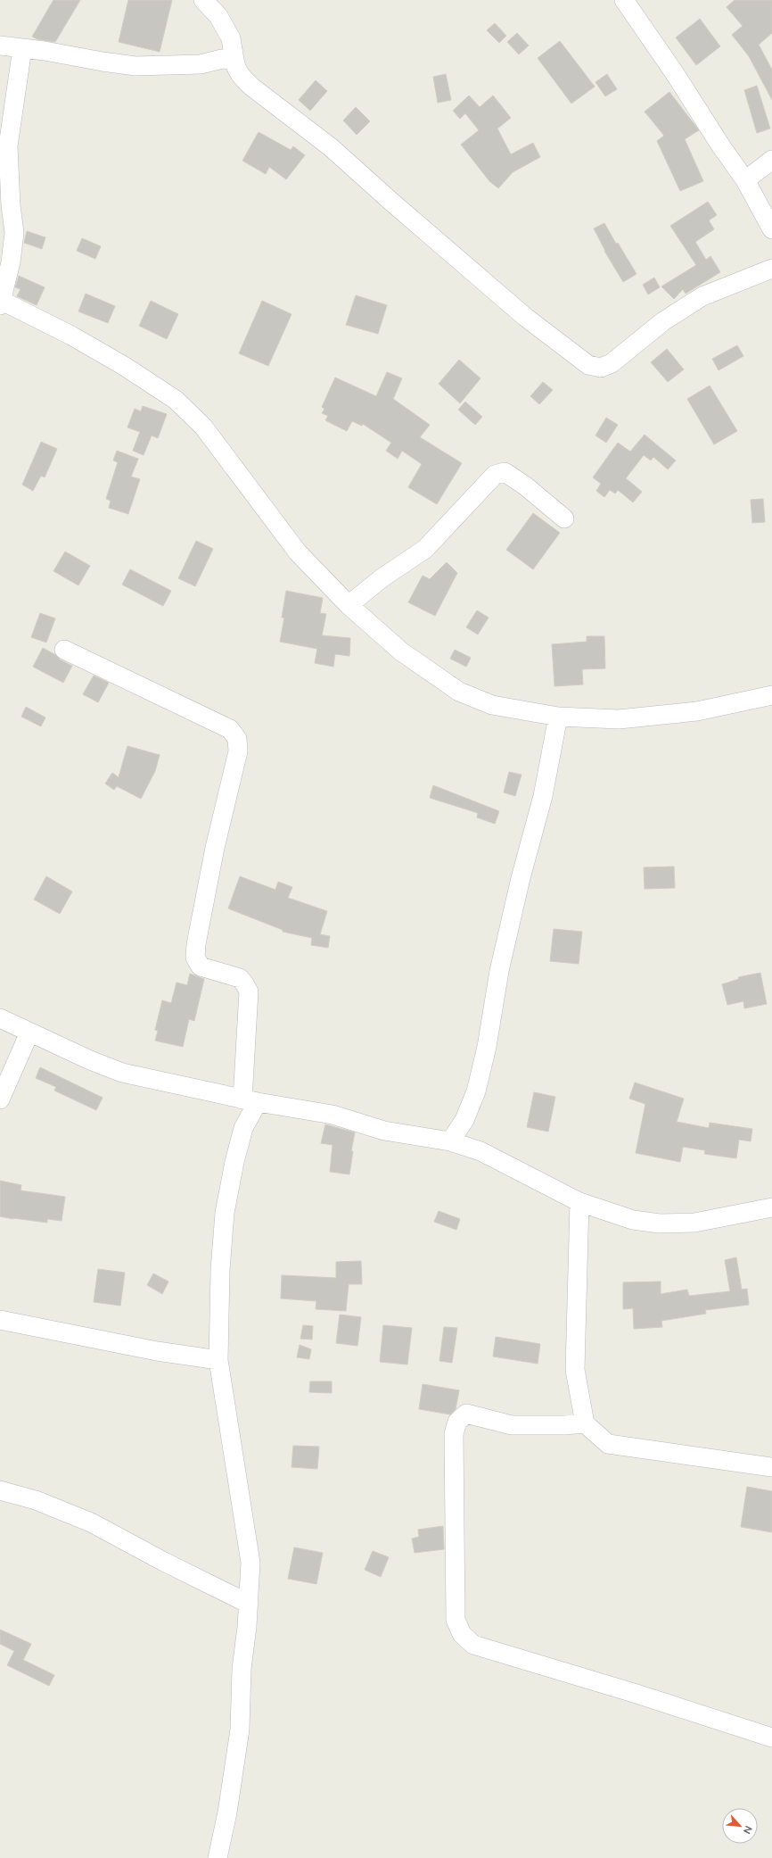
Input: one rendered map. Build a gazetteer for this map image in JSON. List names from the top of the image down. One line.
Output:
{"north":"bottom right"}
